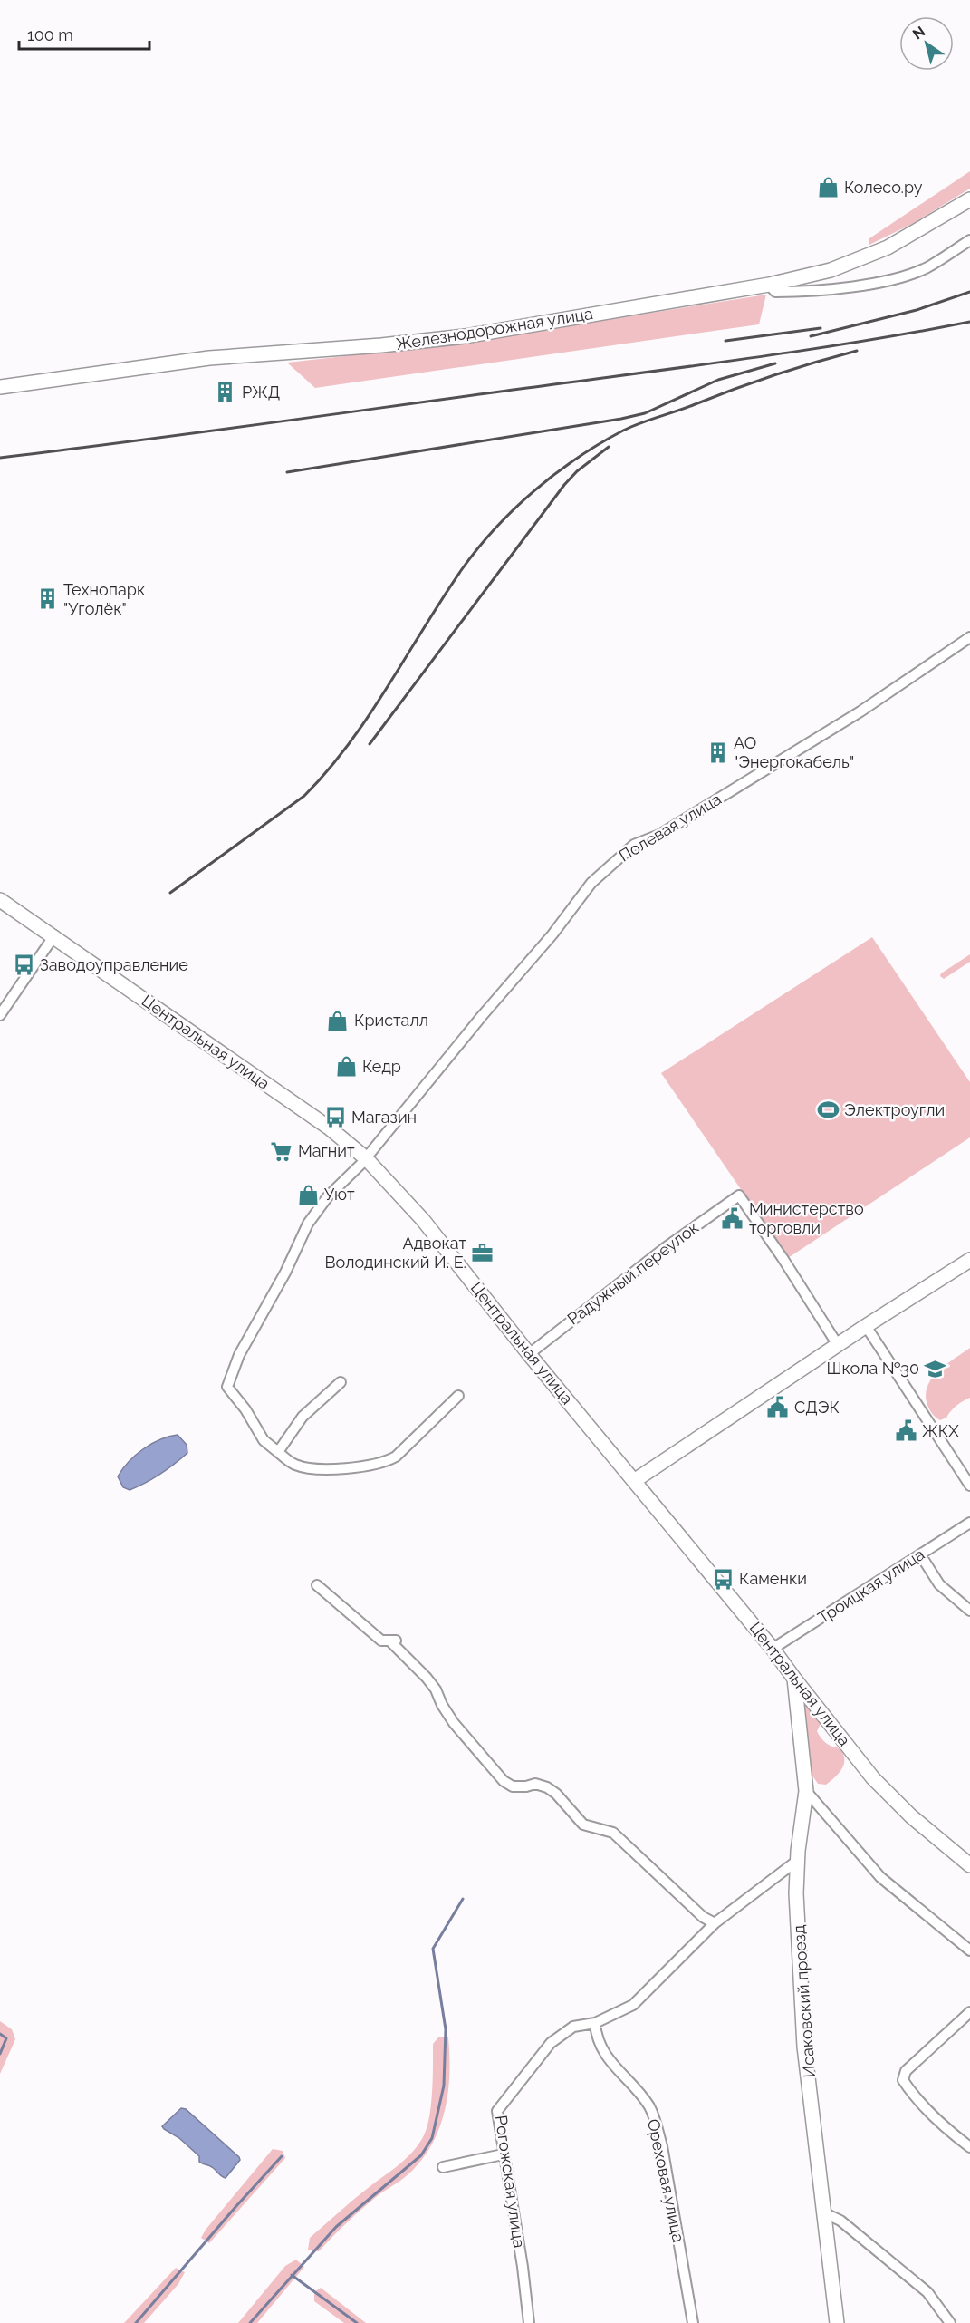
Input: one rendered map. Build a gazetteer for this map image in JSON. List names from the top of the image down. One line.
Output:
{"streets":{"main road":["Железнодорожная улица","Центральная улица","Исаковский проезд"],"street":["Полевая улица","Радужный переулок","Троицкая улица","Ореховая улица","Рогожская улица"]},"crossings":[["Полевая улица","Центральная улица"],["Центральная улица","Радужный переулок"],["Центральная улица","Троицкая улица"],["Центральная улица","Исаковский проезд"],["Исаковский проезд","Рогожская улица"],["Ореховая улица","Рогожская улица"]],"places":{"shop":["Колесо.ру","Кристалл","Кедр","Уют"],"building":["РЖД","Технопарк \"Уголёк\"","АО \"Энергокабель\""],"bus stop":["Заводоуправление","Магазин","Каменки"],"sports":["Электроугли"],"supermarket":["Магнит"],"public building":["Министерство торговли","СДЭК","ЖКХ"],"office":["Адвокат Володинский И. Е."],"school or university":["Школа №30"]},"scale_bar":"100 m","north":"top left"}
